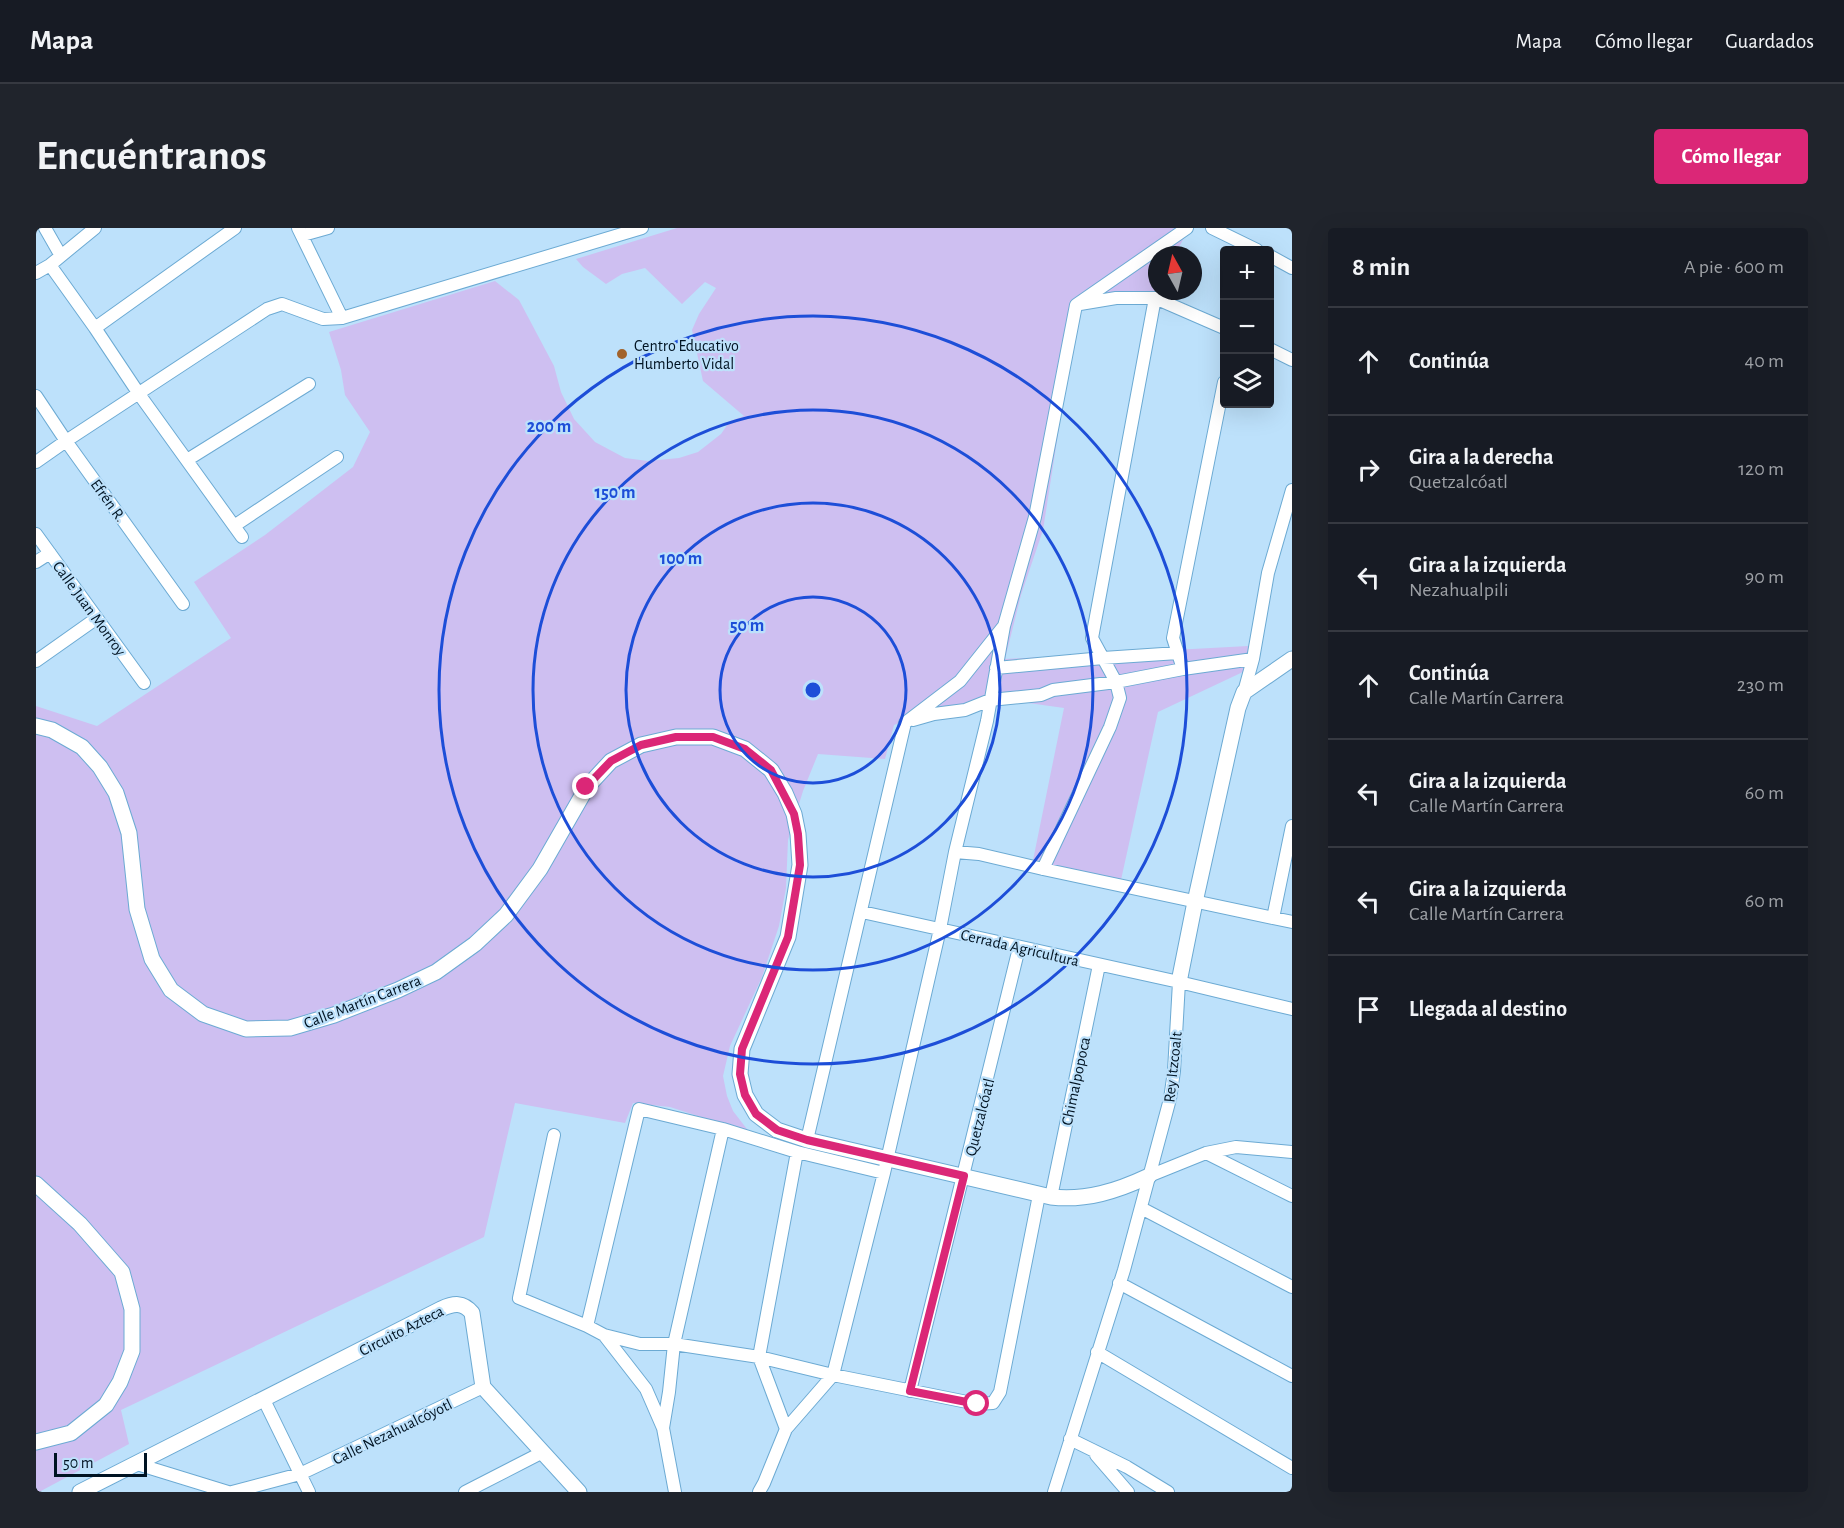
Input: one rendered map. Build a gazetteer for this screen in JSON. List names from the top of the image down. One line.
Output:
{"streets":{"street":["Efrén R.","Calle Juan Monroy","Cerrada Agricultura","Calle Martín Carrera","Rey Itzcoalt","Chimalpopoca","Quetzalcóatl","Circuito Azteca","Calle Nezahualcóyotl"]},"crossings":[["Cerrada Agricultura","Rey Itzcoalt"],["Cerrada Agricultura","Chimalpopoca"],["Cerrada Agricultura","Quetzalcóatl"],["Calle Martín Carrera","Rey Itzcoalt"],["Calle Martín Carrera","Chimalpopoca"],["Calle Martín Carrera","Quetzalcóatl"],["Chimalpopoca","Quetzalcóatl"],["Circuito Azteca","Calle Nezahualcóyotl"]],"places":["Centro Educativo Humberto Vidal"],"scale_bar":"50 m","north":"top","page":{"header":"Mapa","nav":["Mapa","Cómo llegar","Guardados"],"buttons":"Cómo llegar","title":"Encuéntranos","heading":["8 min","A pie · 600 m"],"map_buttons":["+","−"],"list":[["Continúa","40 m"],["Gira a la derecha","Quetzalcóatl","120 m"],["Gira a la izquierda","Nezahualpili","90 m"],["Continúa","Calle Martín Carrera","230 m"],["Gira a la izquierda","Calle Martín Carrera","60 m"],["Gira a la izquierda","Calle Martín Carrera","60 m"],"Llegada al destino"],"scale":"50 m"},"rings":["200 m","150 m","100 m","50 m"]}
